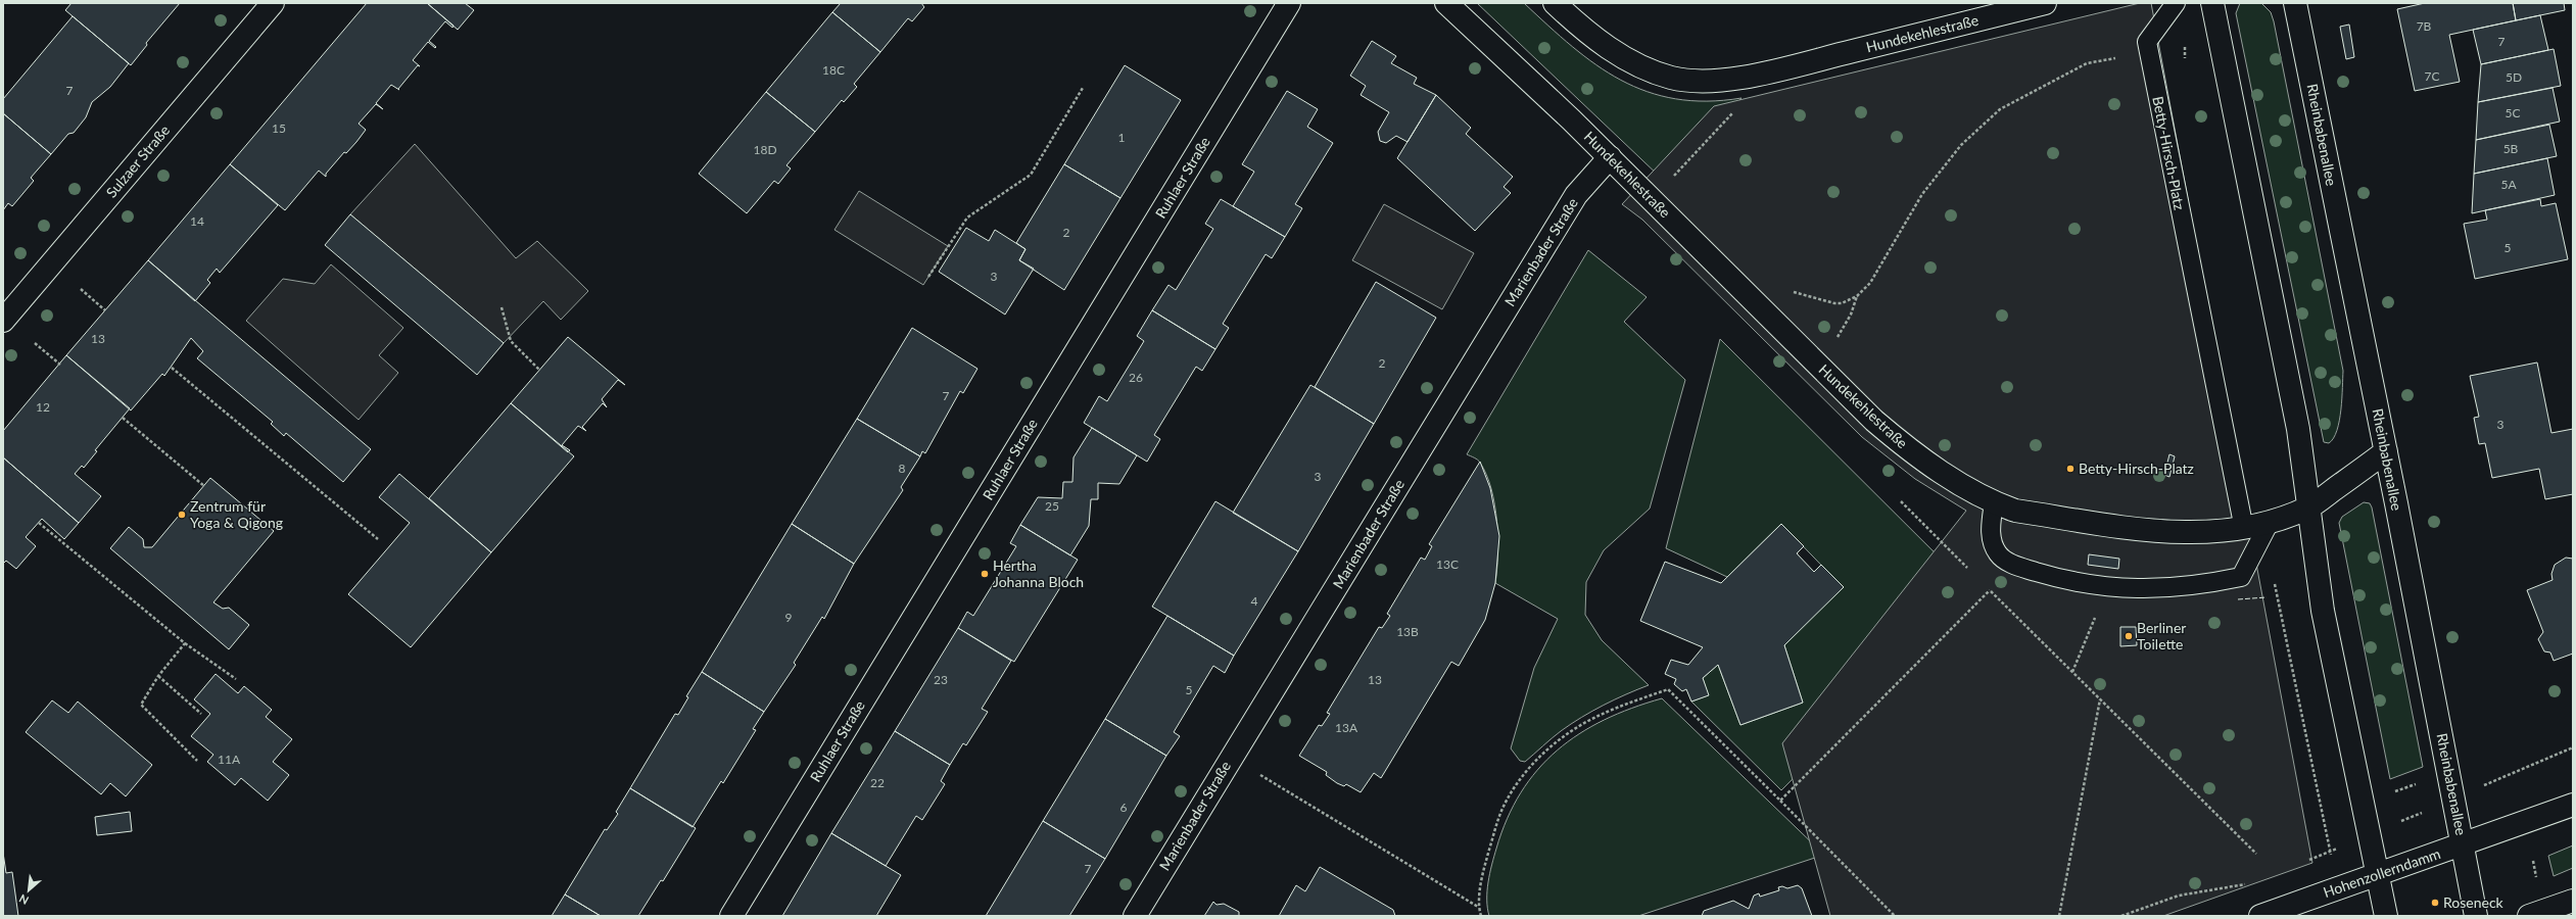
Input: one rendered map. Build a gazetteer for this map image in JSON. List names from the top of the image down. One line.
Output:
{"streets":{"main road":["Hundekehlestraße","Rheinbabenallee","Sulzaer Straße","Ruhlaer Straße","Marienbader Straße","Hohenzollerndamm"],"lane":["Betty-Hirsch-Platz"]},"crossings":[["Hundekehlestraße","Rheinbabenallee"],["Hundekehlestraße","Betty-Hirsch-Platz"],["Hundekehlestraße","Marienbader Straße"],["Rheinbabenallee","Hohenzollerndamm"]],"places":["Betty-Hirsch-Platz","Zentrum für Yoga & Qigong","Hertha Johanna Bloch","Berliner Toilette","Roseneck"],"house_numbers":["7B","7","18C","7C","5D","7","5C","15","1","5B","18D","5A","14","2","5","3","13","2","26","7","12","3","8","3","25","13C","4","9","13B","23","13","5","13A","11A","22","6","7"],"north":"bottom left"}
